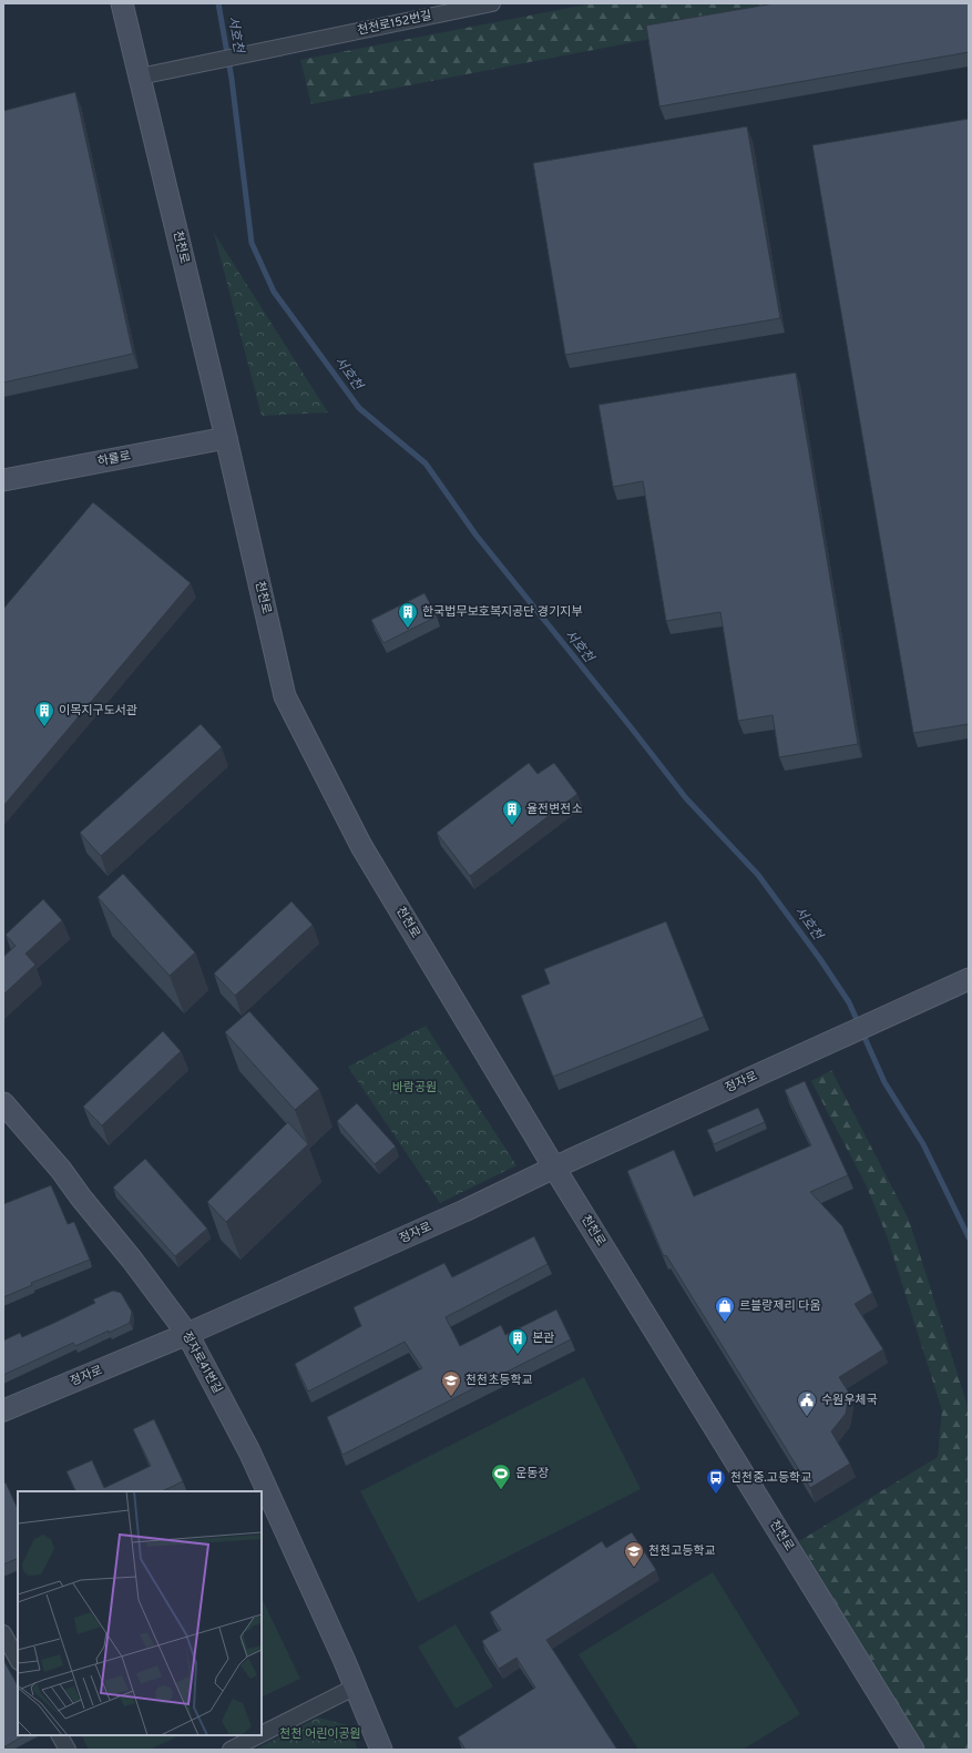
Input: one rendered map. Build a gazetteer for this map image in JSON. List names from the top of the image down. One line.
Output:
{"streets":{"street":["천천로152번길","천천로","하률로","정자로","정자로41번길"]},"crossings":[["천천로152번길","천천로"],["천천로","하률로"],["천천로","정자로"],["정자로","정자로41번길"]],"water":["서호천"],"parks":["바람공원","천천 어린이공원"],"places":{"building":["한국법무보호복지공단 경기지부","이목지구도서관","율전변전소","본관"],"shop":["르블랑제리 다움"],"school or university":["천천초등학교","천천고등학교"],"public building":["수원우체국"],"sports":["운동장"],"bus stop":["천천중.고등학교"]}}
